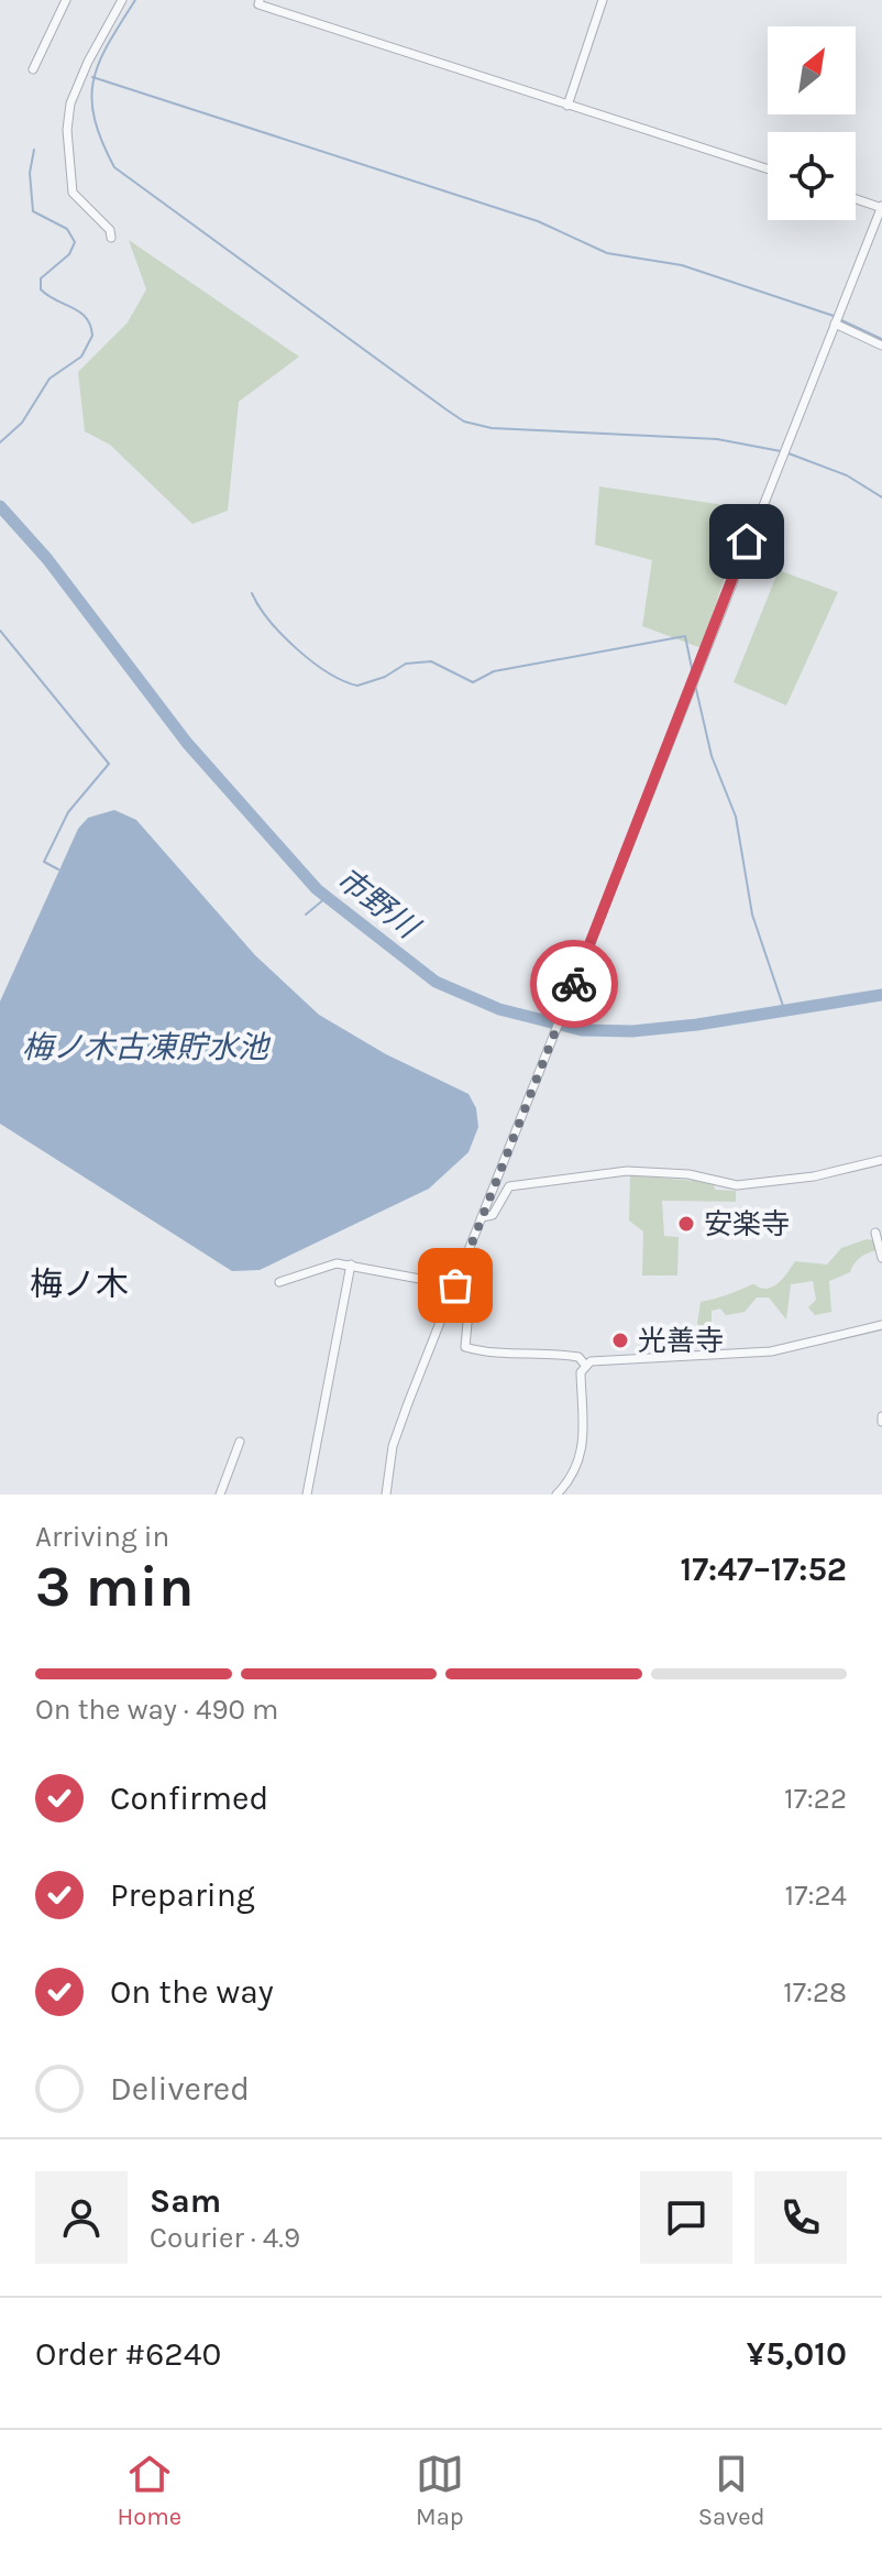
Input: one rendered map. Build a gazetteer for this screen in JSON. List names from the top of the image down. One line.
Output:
{"districts":["梅ノ木"],"water":["市野川","梅ノ木古凍貯水池"],"places":["安楽寺","光善寺"],"north":"top right","page":{"heading":["3 min","Arriving in","17:47–17:52"],"panel":["Sam","Courier · 4.9","Order #6240","¥5,010"],"bar":"On the way · 490 m","list":[["Confirmed","17:22"],["Preparing","17:24"],["On the way","17:28"],"Delivered"],"tabs":["Home","Map","Saved"]}}
